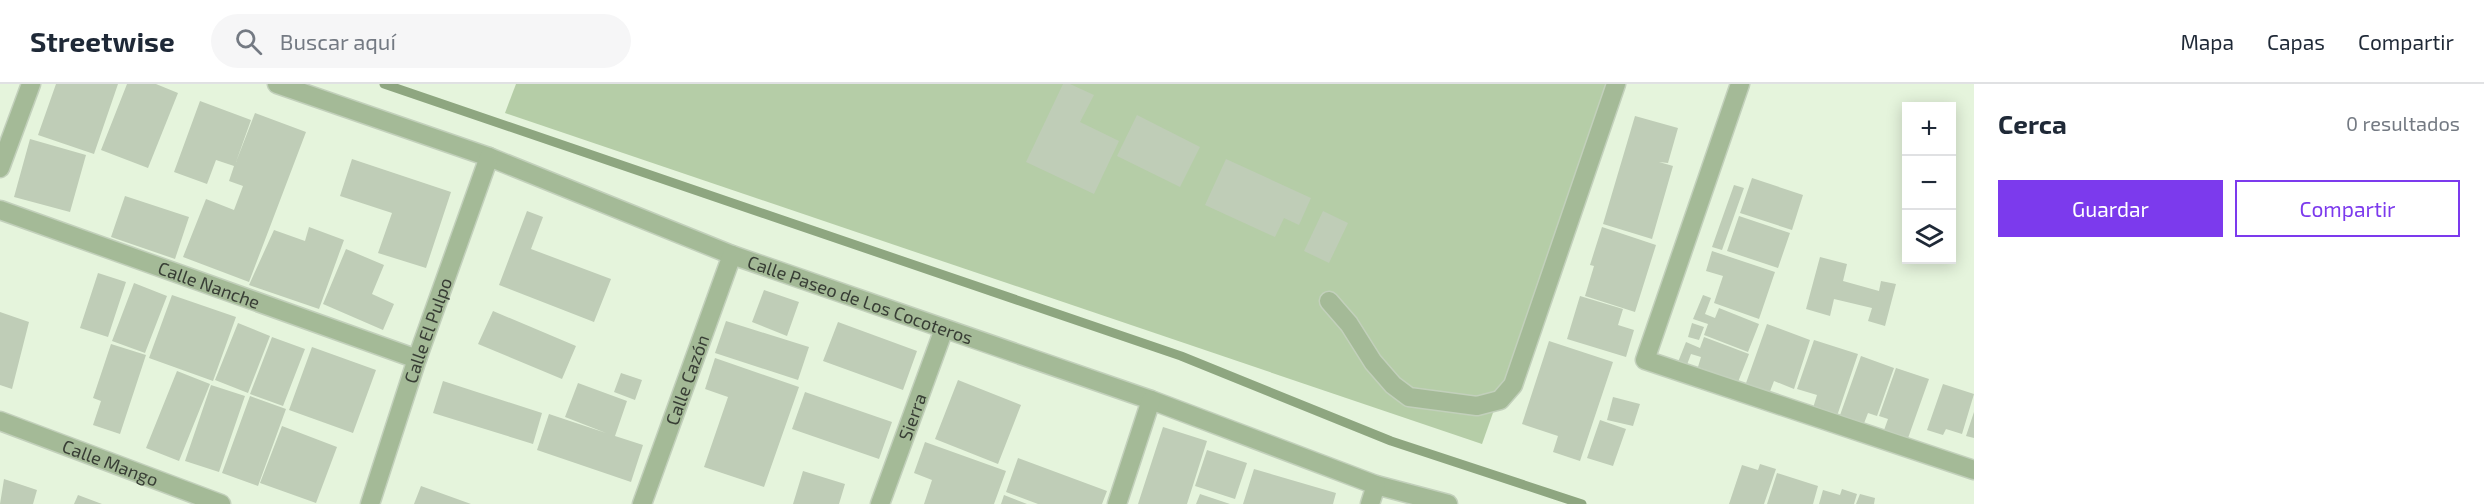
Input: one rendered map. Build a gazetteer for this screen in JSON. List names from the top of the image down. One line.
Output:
{"streets":{"street":["Calle Nanche","Calle Paseo de Los Cocoteros","Calle El Pulpo","Calle Cazón","Sierra","Calle Mango"]},"crossings":[["Calle Nanche","Calle El Pulpo"],["Calle Paseo de Los Cocoteros","Calle El Pulpo"],["Calle Paseo de Los Cocoteros","Calle Cazón"],["Calle Paseo de Los Cocoteros","Sierra"]],"page":{"header":"Streetwise","search":"Buscar aquí","nav":["Mapa","Capas","Compartir"],"heading":["Cerca","0 resultados"],"map_buttons":["+","−"],"buttons":["Guardar","Compartir"]}}
